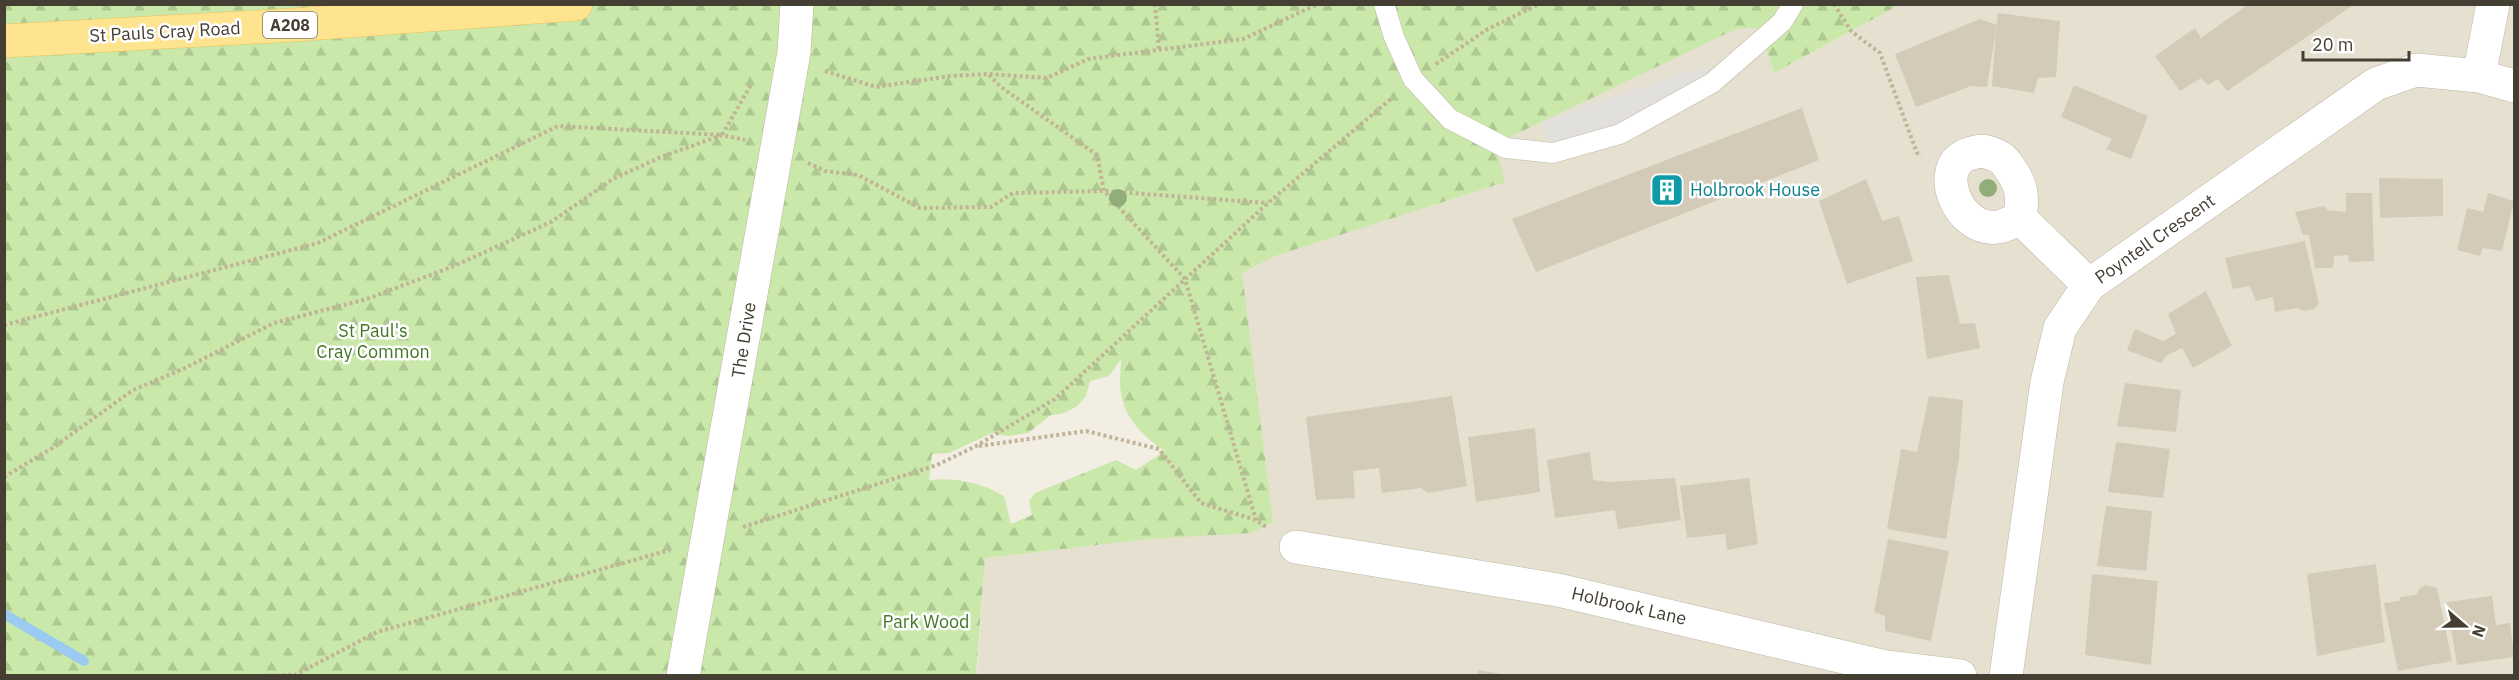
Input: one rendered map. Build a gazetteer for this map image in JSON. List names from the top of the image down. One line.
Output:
{"streets":{"main road":["A208","St Pauls Cray Road"],"street":["Poyntell Crescent","The Drive","Holbrook Lane"]},"parks":["St Paul's Cray Common","Park Wood"],"places":{"building":["Holbrook House"]},"scale_bar":"20 m","north":"right"}
